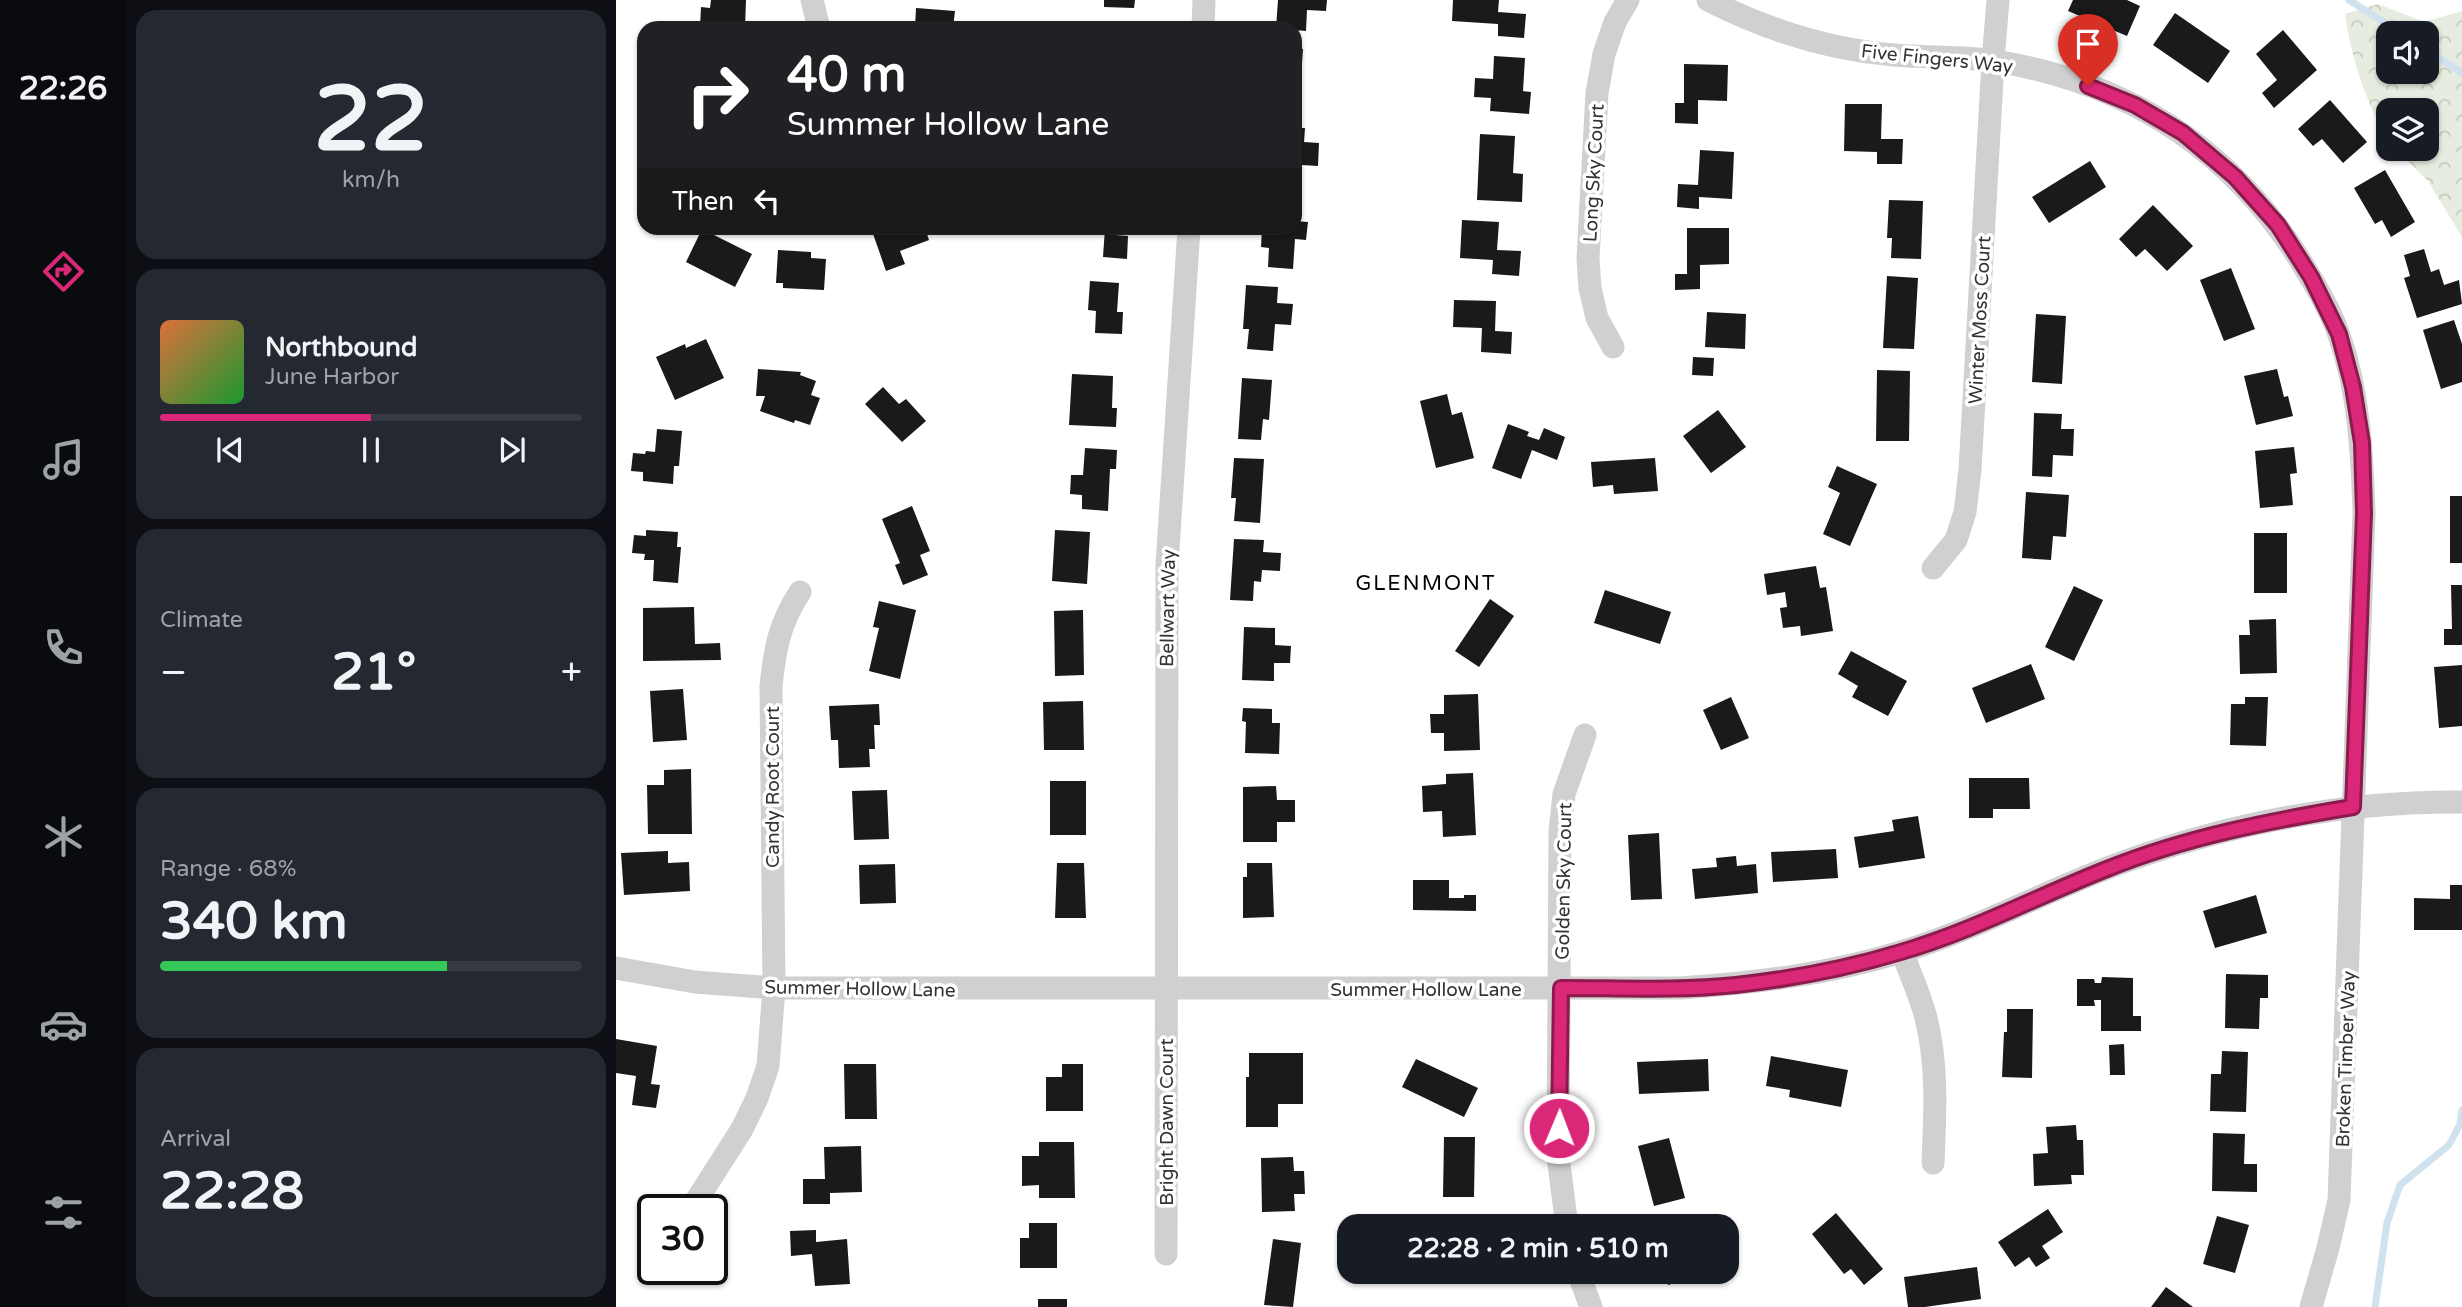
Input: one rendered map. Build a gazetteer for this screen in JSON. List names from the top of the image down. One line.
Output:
{"streets":{"street":["Five Fingers Way","Long Sky Court","Winter Moss Court","Bellwart Way","Candy Root Court","Golden Sky Court","Summer Hollow Lane","Broken Timber Way","Bright Dawn Court"]},"crossings":[["Five Fingers Way","Winter Moss Court"],["Five Fingers Way","Summer Hollow Lane"],["Five Fingers Way","Broken Timber Way"],["Bellwart Way","Summer Hollow Lane"],["Bellwart Way","Bright Dawn Court"],["Candy Root Court","Summer Hollow Lane"],["Golden Sky Court","Summer Hollow Lane"],["Summer Hollow Lane","Broken Timber Way"],["Summer Hollow Lane","Bright Dawn Court"]],"districts":["GLENMONT"],"page":{"tabs":"22:26","tile":[["22","km/h"],"Climate",["Range · 68%","340 km"],["Arrival","22:28"]],"turn":["40 m","Summer Hollow Lane"],"then":"Then","song":["Northbound","June Harbor"],"heat":["−","21°","+"],"limit":"30","trip":"22:28 · 2 min · 510 m"}}
